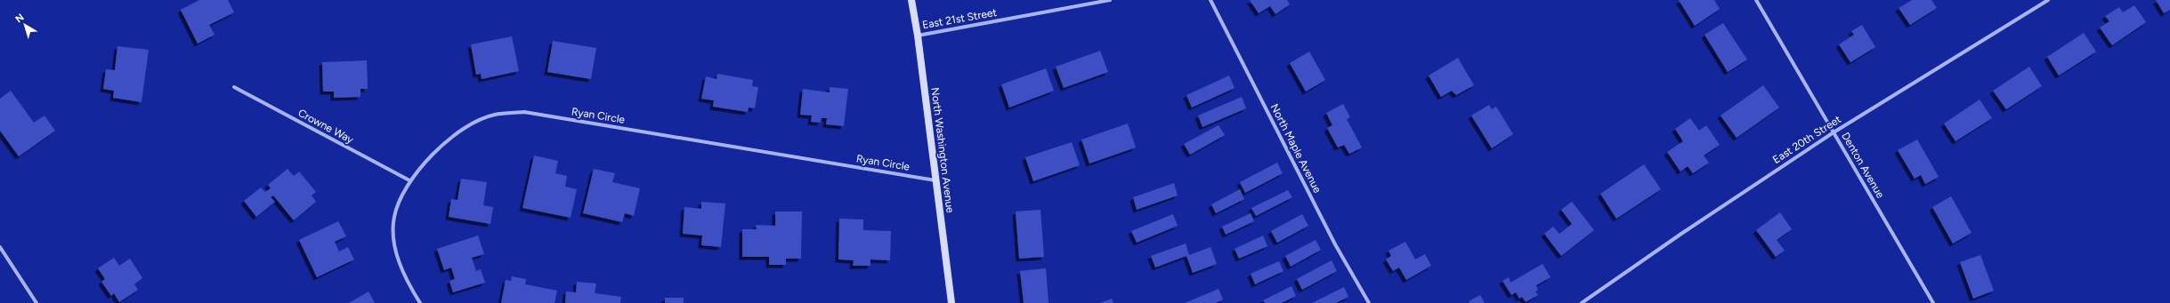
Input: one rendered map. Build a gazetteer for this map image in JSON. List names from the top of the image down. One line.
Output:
{"streets":{"main road":["North Washington Avenue"],"street":["East 21st Street","Ryan Circle","Crowne Way","East 20th Street","North Maple Avenue","Denton Avenue"]},"crossings":[["East 21st Street","North Washington Avenue"],["Ryan Circle","Crowne Way"],["Ryan Circle","North Washington Avenue"],["East 20th Street","Denton Avenue"]],"north":"top left"}
